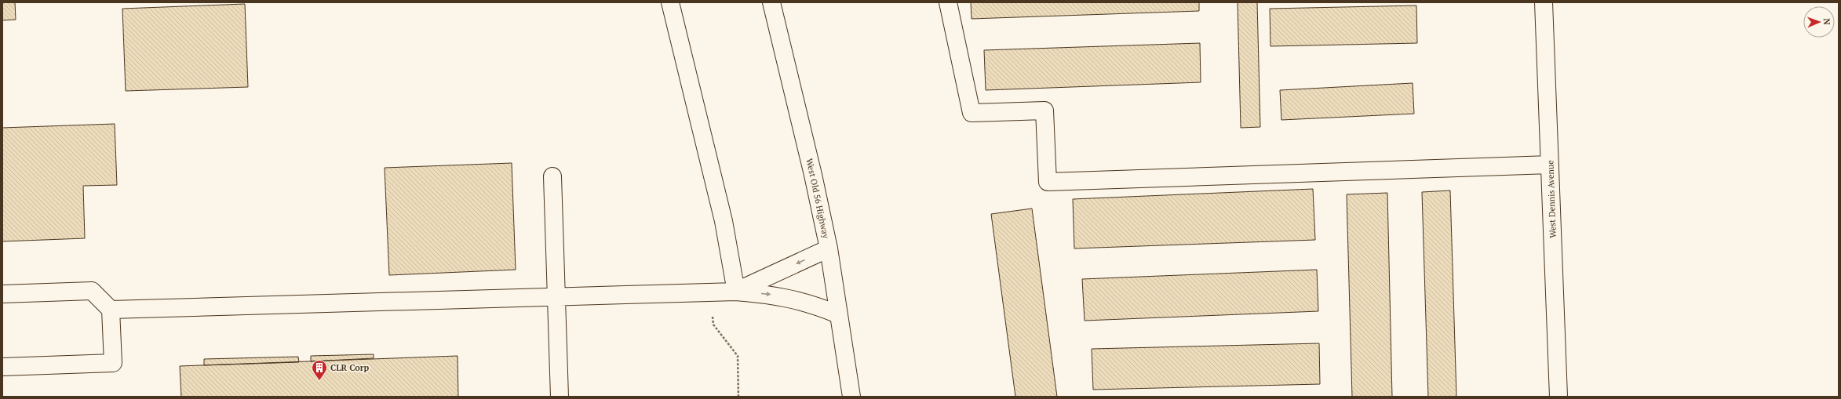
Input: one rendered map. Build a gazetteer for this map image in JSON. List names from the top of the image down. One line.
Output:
{"streets":{"street":["West Old 56 Highway","West Dennis Avenue"]},"places":{"building":["CLR Corp"]},"north":"right"}
